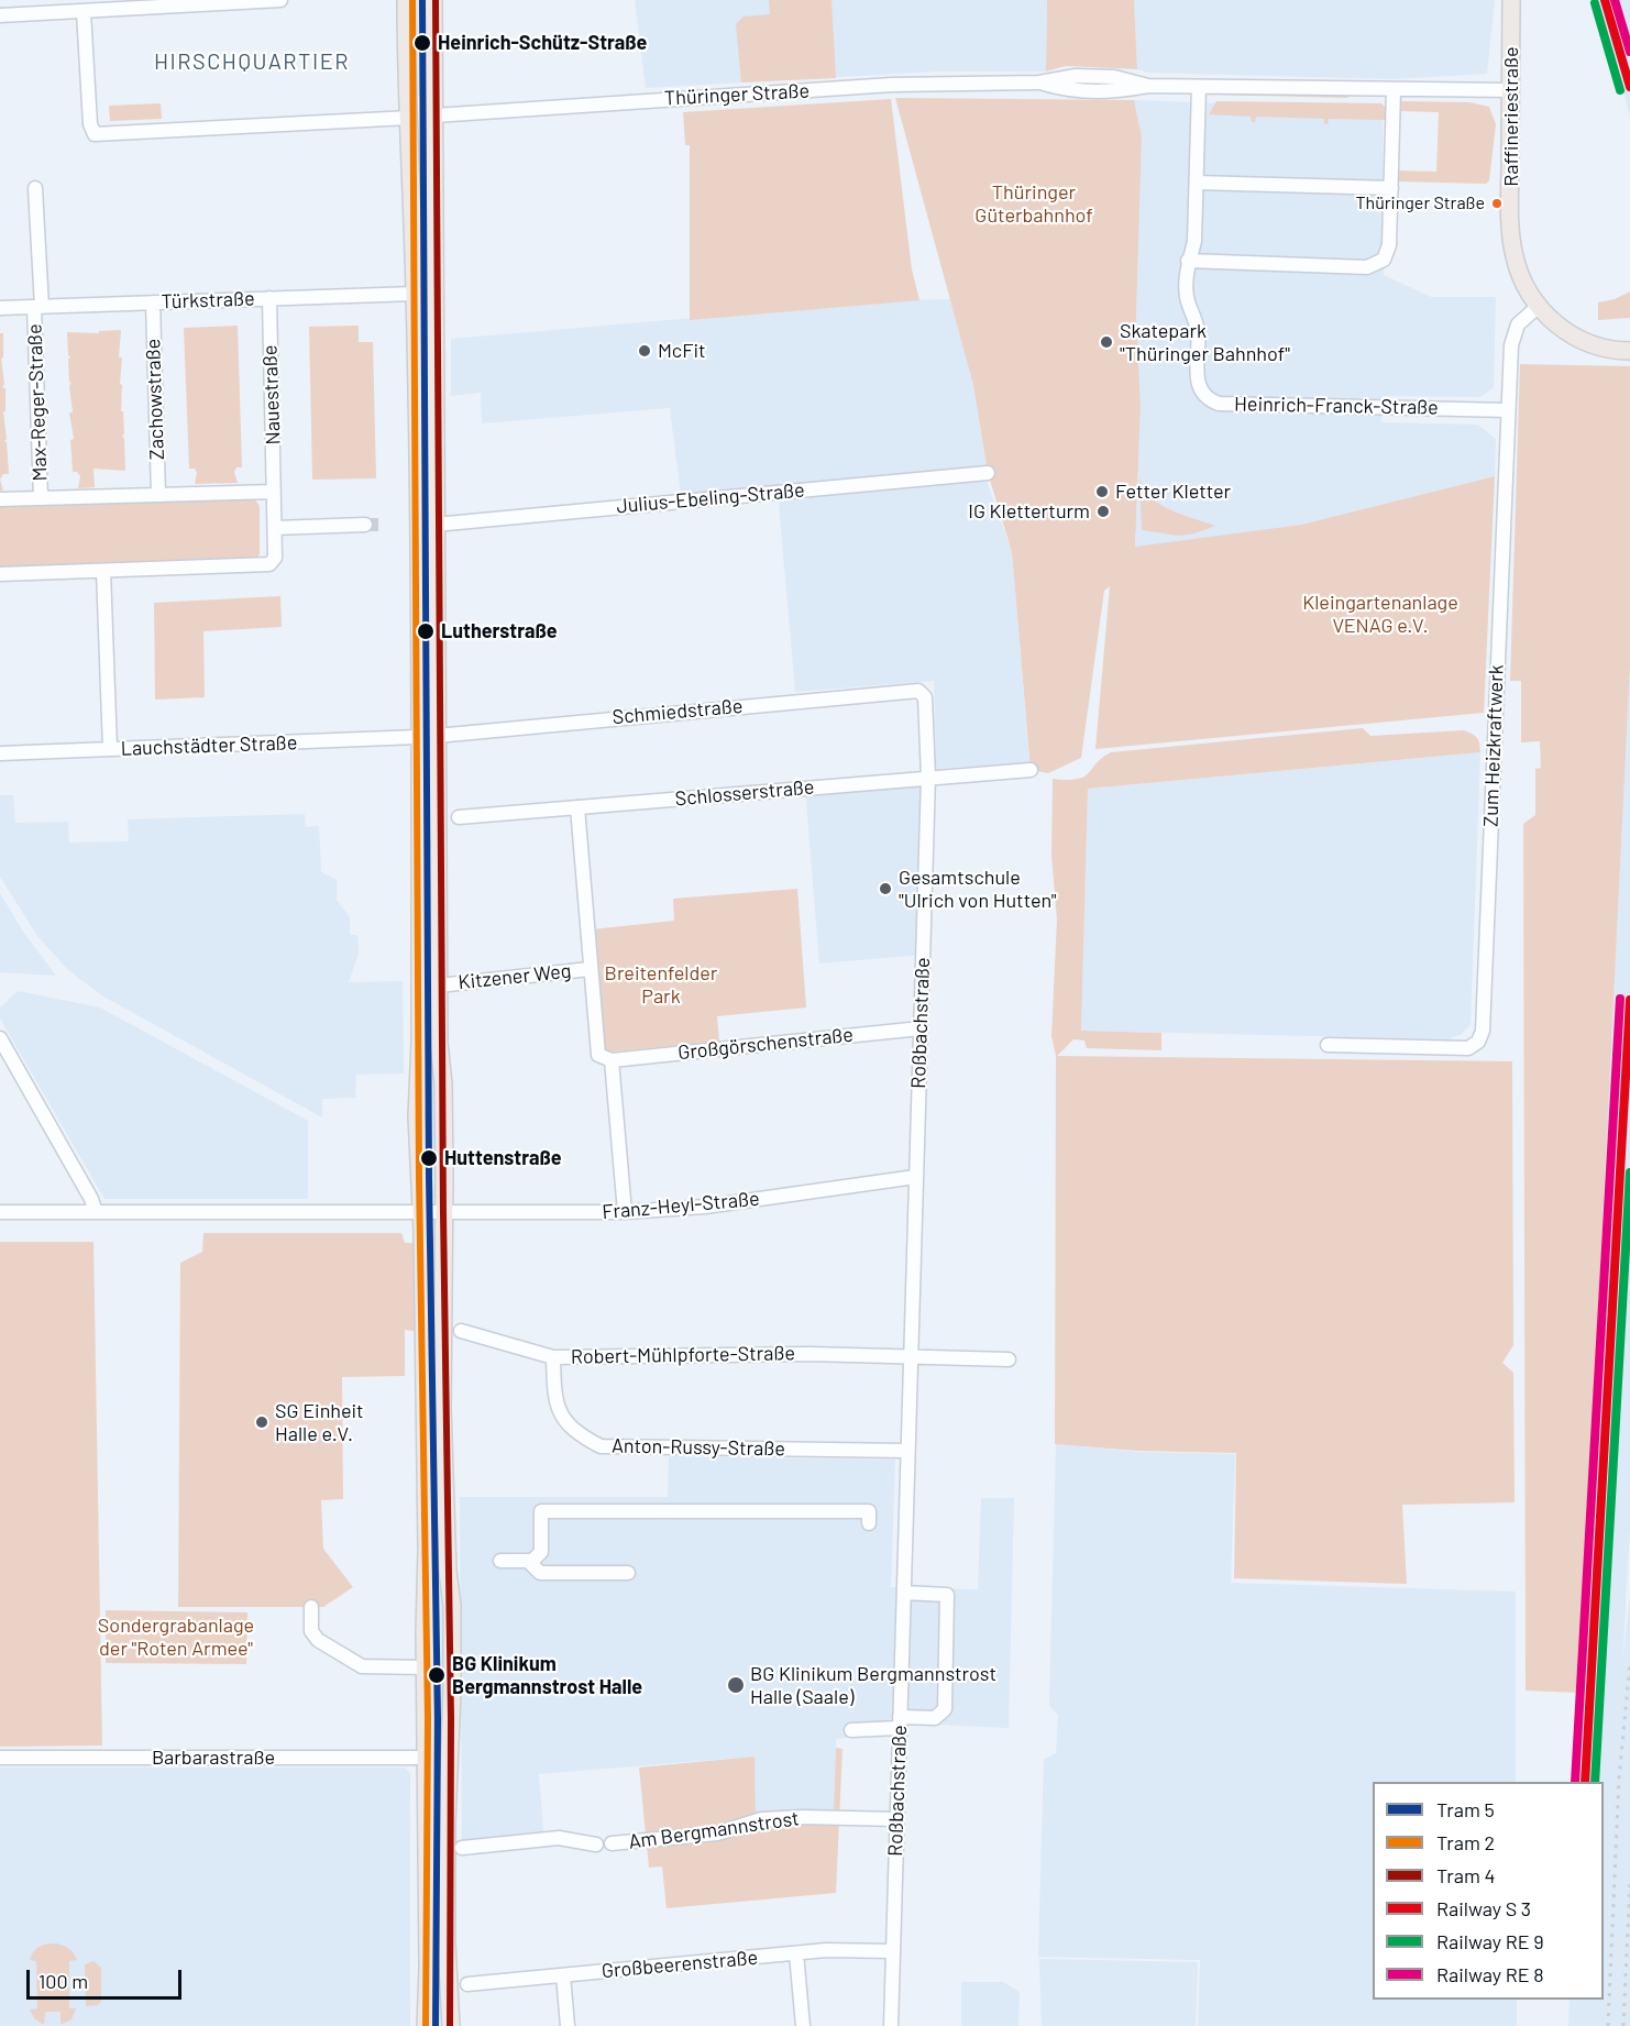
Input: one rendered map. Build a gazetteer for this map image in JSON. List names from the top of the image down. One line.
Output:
{"streets":{"main road":["Raffineriestraße"],"street":["Thüringer Straße","Türkstraße","Nauestraße","Zachowstraße","Max-Reger-Straße","Heinrich-Franck-Straße","Julius-Ebeling-Straße","Schmiedstraße","Lauchstädter Straße","Zum Heizkraftwerk","Schlosserstraße","Kitzener Weg","Roßbachstraße","Großgörschenstraße","Franz-Heyl-Straße","Robert-Mühlpforte-Straße","Anton-Russy-Straße","Barbarastraße","Am Bergmannstrost","Großbeerenstraße"]},"crossings":[["Thüringer Straße","Raffineriestraße"],["Thüringer Straße","Heinrich-Franck-Straße"],["Raffineriestraße","Zum Heizkraftwerk"],["Türkstraße","Nauestraße"],["Türkstraße","Zachowstraße"],["Türkstraße","Max-Reger-Straße"],["Heinrich-Franck-Straße","Zum Heizkraftwerk"],["Schmiedstraße","Roßbachstraße"],["Schlosserstraße","Roßbachstraße"],["Roßbachstraße","Großgörschenstraße"],["Roßbachstraße","Franz-Heyl-Straße"],["Roßbachstraße","Robert-Mühlpforte-Straße"],["Roßbachstraße","Anton-Russy-Straße"],["Roßbachstraße","Am Bergmannstrost"],["Roßbachstraße","Großbeerenstraße"],["Robert-Mühlpforte-Straße","Anton-Russy-Straße"]],"districts":["HIRSCHQUARTIER"],"parks":["Thüringer Güterbahnhof","Kleingartenanlage VENAG e.V.","Breitenfelder Park","Sondergrabanlage der \"Roten Armee\""],"places":["Heinrich-Schütz-Straße","Thüringer Straße","Skatepark \"Thüringer Bahnhof\"","McFit","Fetter Kletter","IG Kletterturm","Lutherstraße","Gesamtschule \"Ulrich von Hutten\"","Huttenstraße","SG Einheit Halle e.V.","BG Klinikum Bergmannstrost Halle","BG Klinikum Bergmannstrost Halle (Saale)"],"lines":["tram line 5","tram line 2","tram line 4"],"legend":["Tram 5","Tram 2","Tram 4","Railway S 3","Railway RE 9","Railway RE 8"],"scale_bar":"100 m"}
